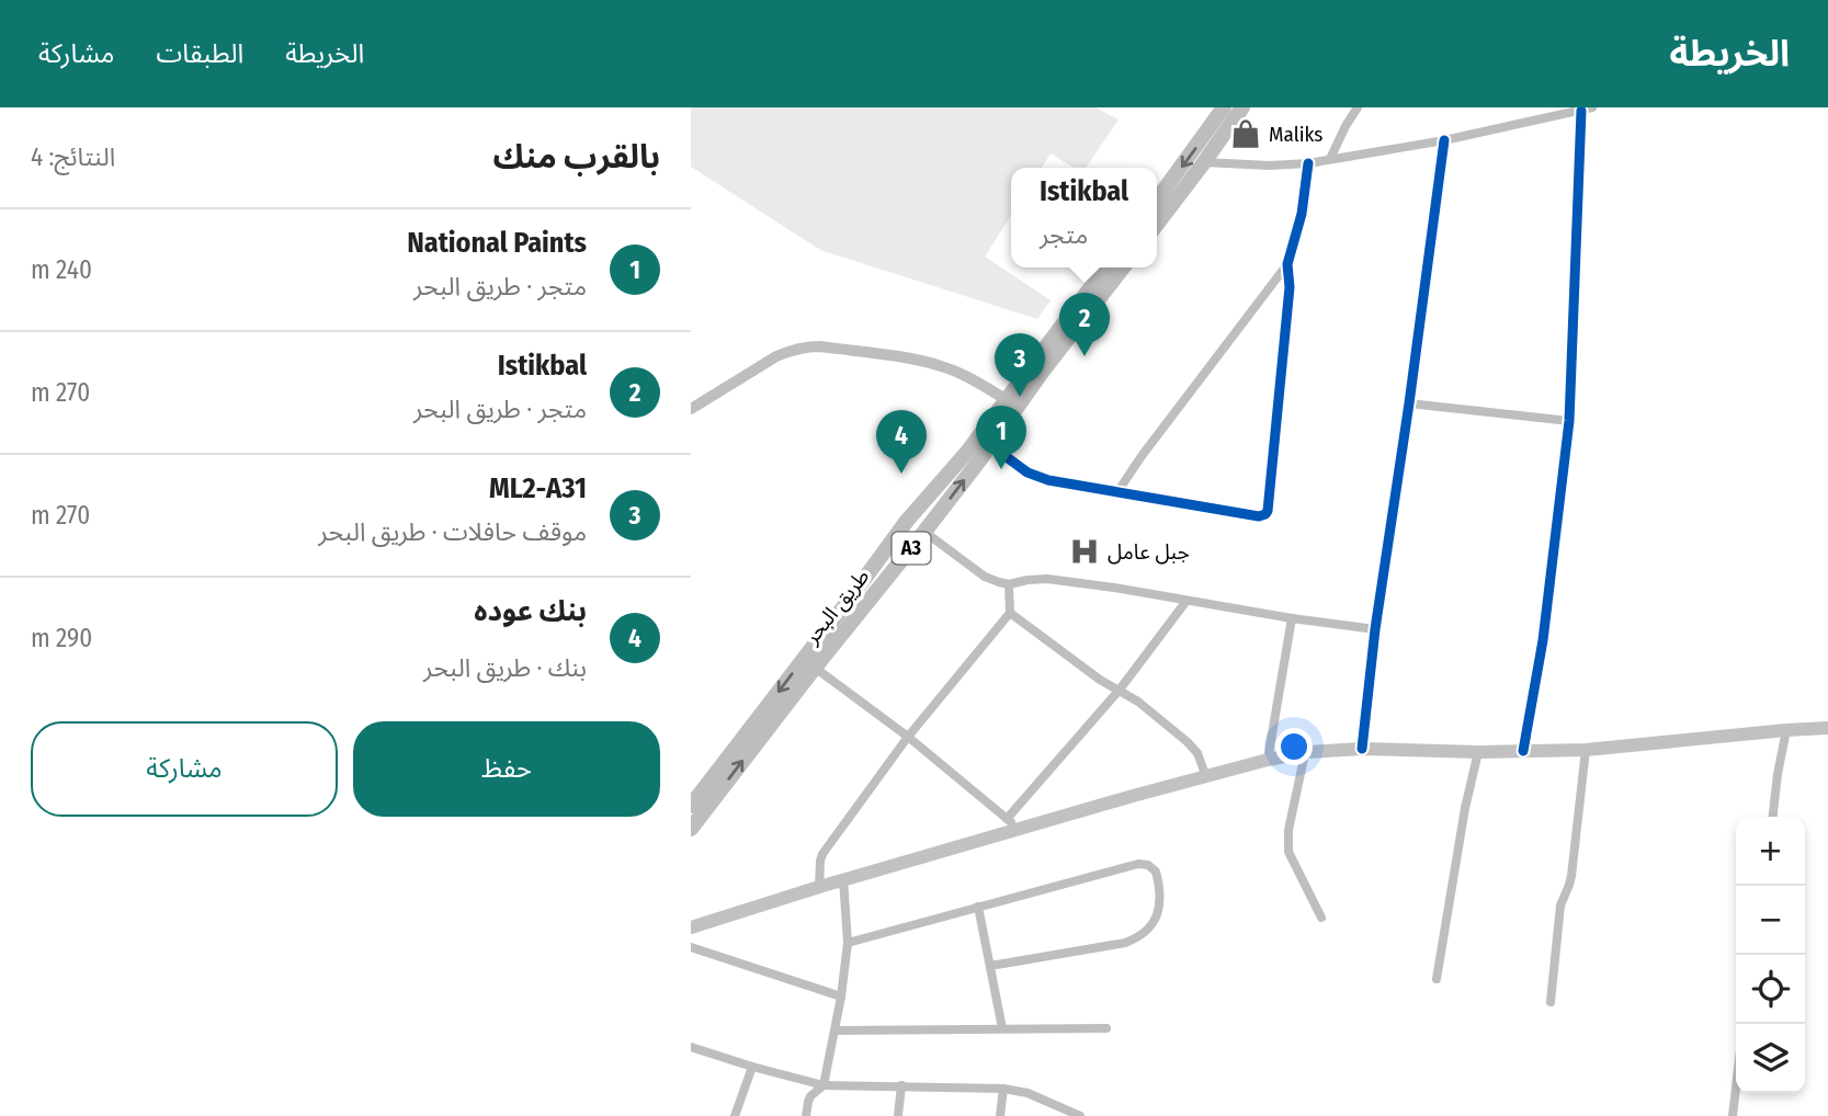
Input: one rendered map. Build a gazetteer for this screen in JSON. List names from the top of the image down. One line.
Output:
{"streets":{"highway":["A3","طريق البحر"]},"places":{"shop":["Maliks"],"hospital":["جبل عامل"]},"page":{"header":"الخريطة","nav":["الخريطة","الطبقات","مشاركة"],"heading":["بالقرب منك","النتائج: 4"],"popup":["Istikbal","متجر"],"list":[{"mark":"1","name":"National Paints","note":"متجر · طريق البحر","value":"240 m"},{"mark":"2","name":"Istikbal","note":"متجر · طريق البحر","value":"270 m"},{"mark":"3","name":"ML2-A31","note":"موقف حافلات · طريق البحر","value":"270 m"},{"mark":"4","name":"بنك عوده","note":"بنك · طريق البحر","value":"290 m"}],"pins":["2","3","1","4"],"buttons":["حفظ","مشاركة"],"map_buttons":["+","−"]}}
